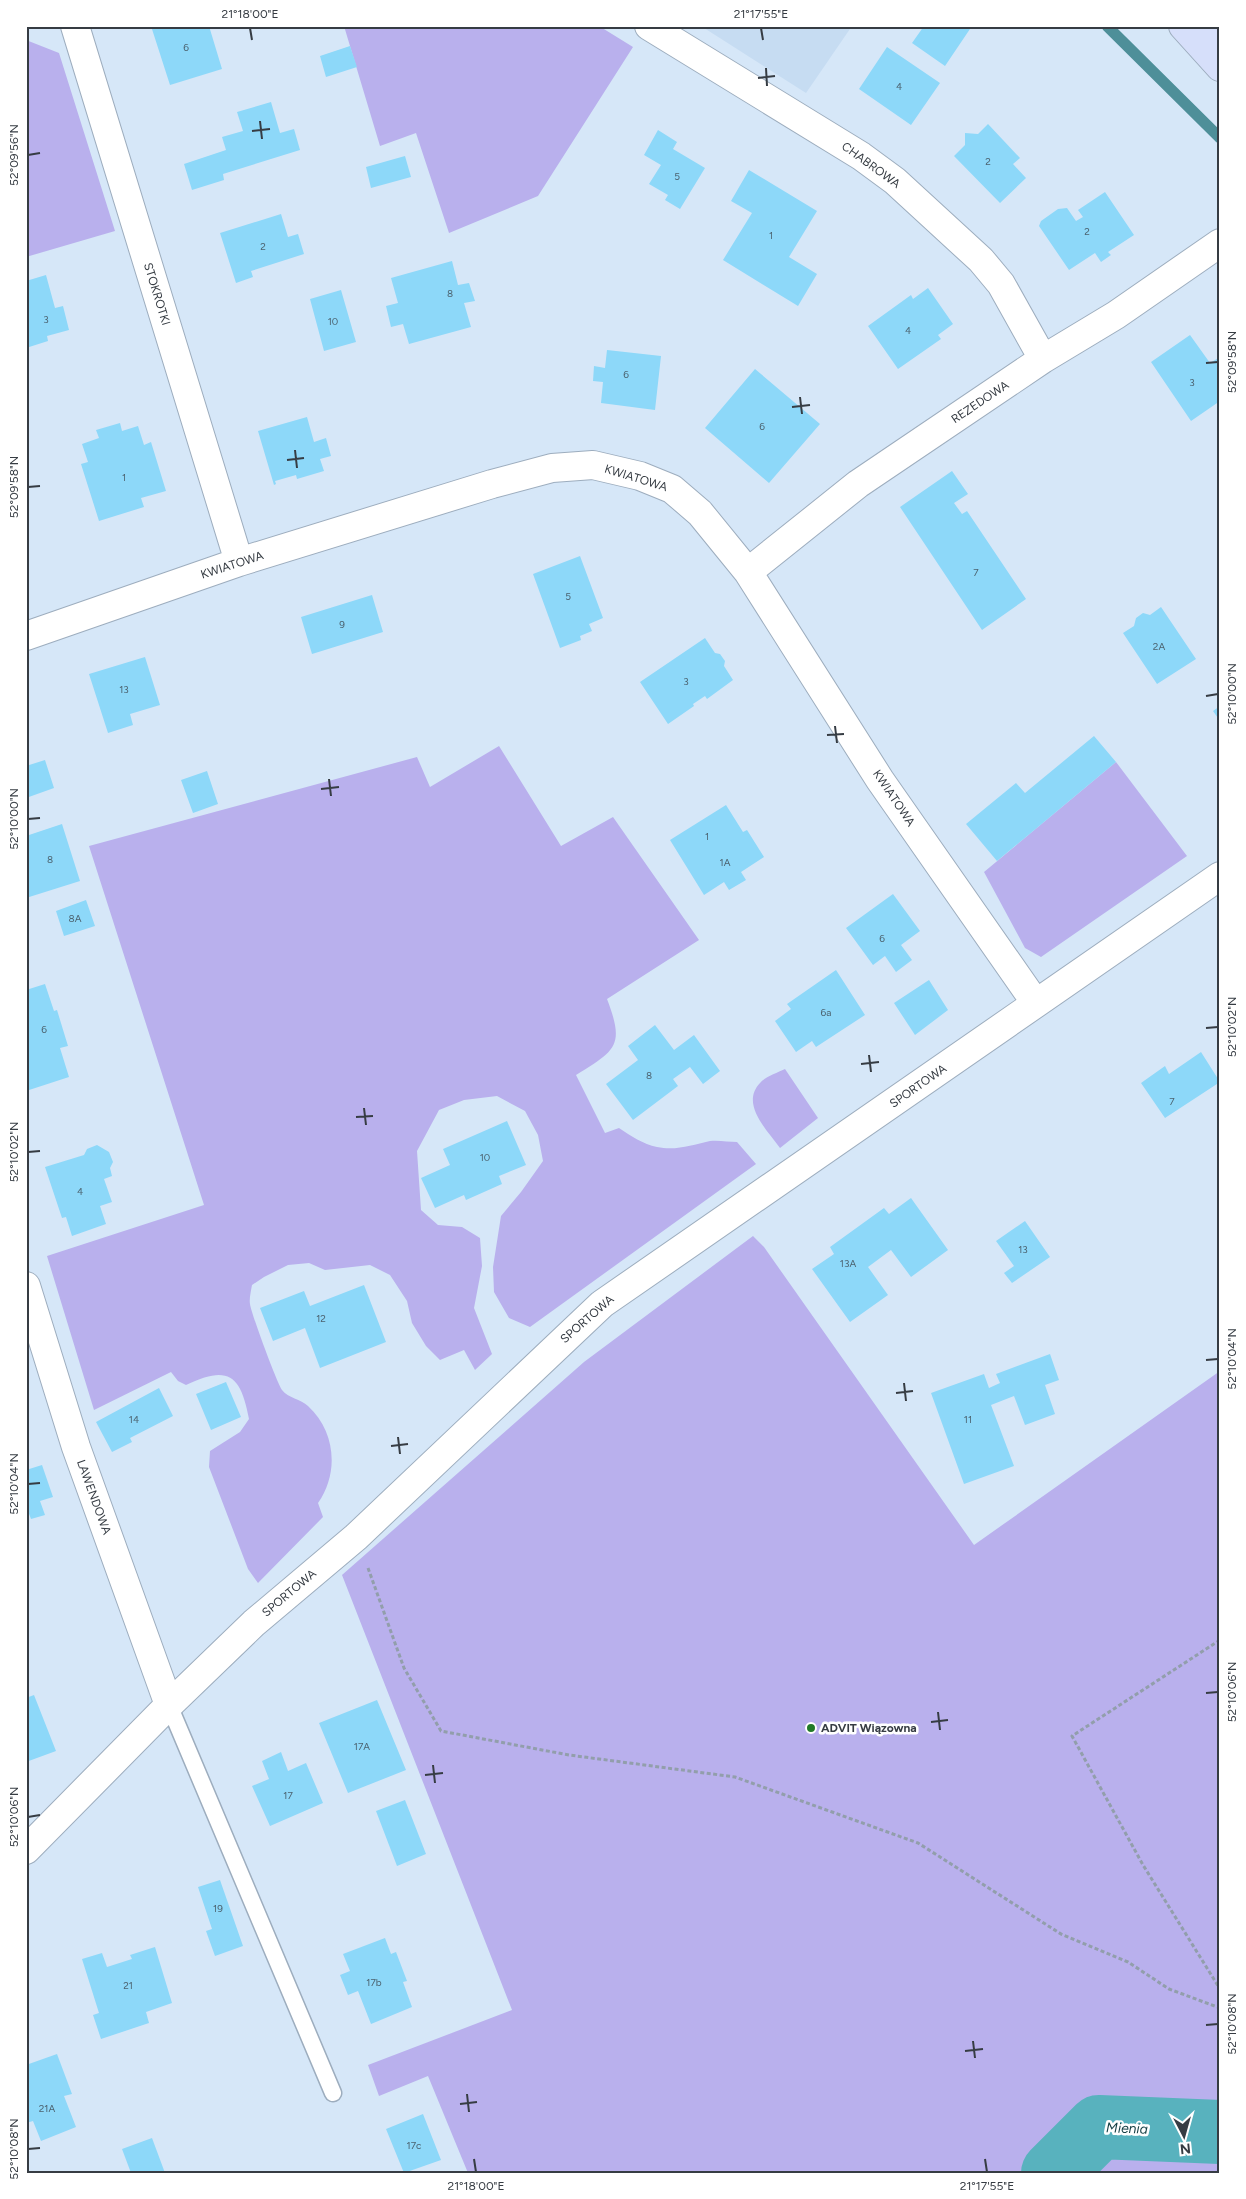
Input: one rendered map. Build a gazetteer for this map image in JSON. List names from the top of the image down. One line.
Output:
{"streets":{"street":["CHABROWA","STOKROTKI","REZEDOWA","KWIATOWA","SPORTOWA","LAWENDOWA"]},"crossings":[["CHABROWA","REZEDOWA"],["STOKROTKI","KWIATOWA"],["REZEDOWA","KWIATOWA"],["KWIATOWA","SPORTOWA"],["SPORTOWA","LAWENDOWA"]],"water":["Mienia"],"places":["ADVIT Wiązowna"],"house_numbers":["6","4","2","5","2","1","2","8","3","10","4","6","3","6","1","7","5","9","2A","3","13","1","8","1A","8A","6","6a","6","8","7","10","4","13","13A","12","14","11","17A","17","19","17b","21","21A","17c"],"north":"bottom","coordinates":["21°18'00\"E","21°17'55\"E","52°09'56\"N","52°09'58\"N","52°10'00\"N","52°10'02\"N","52°10'04\"N","52°10'06\"N","52°10'08\"N"]}
